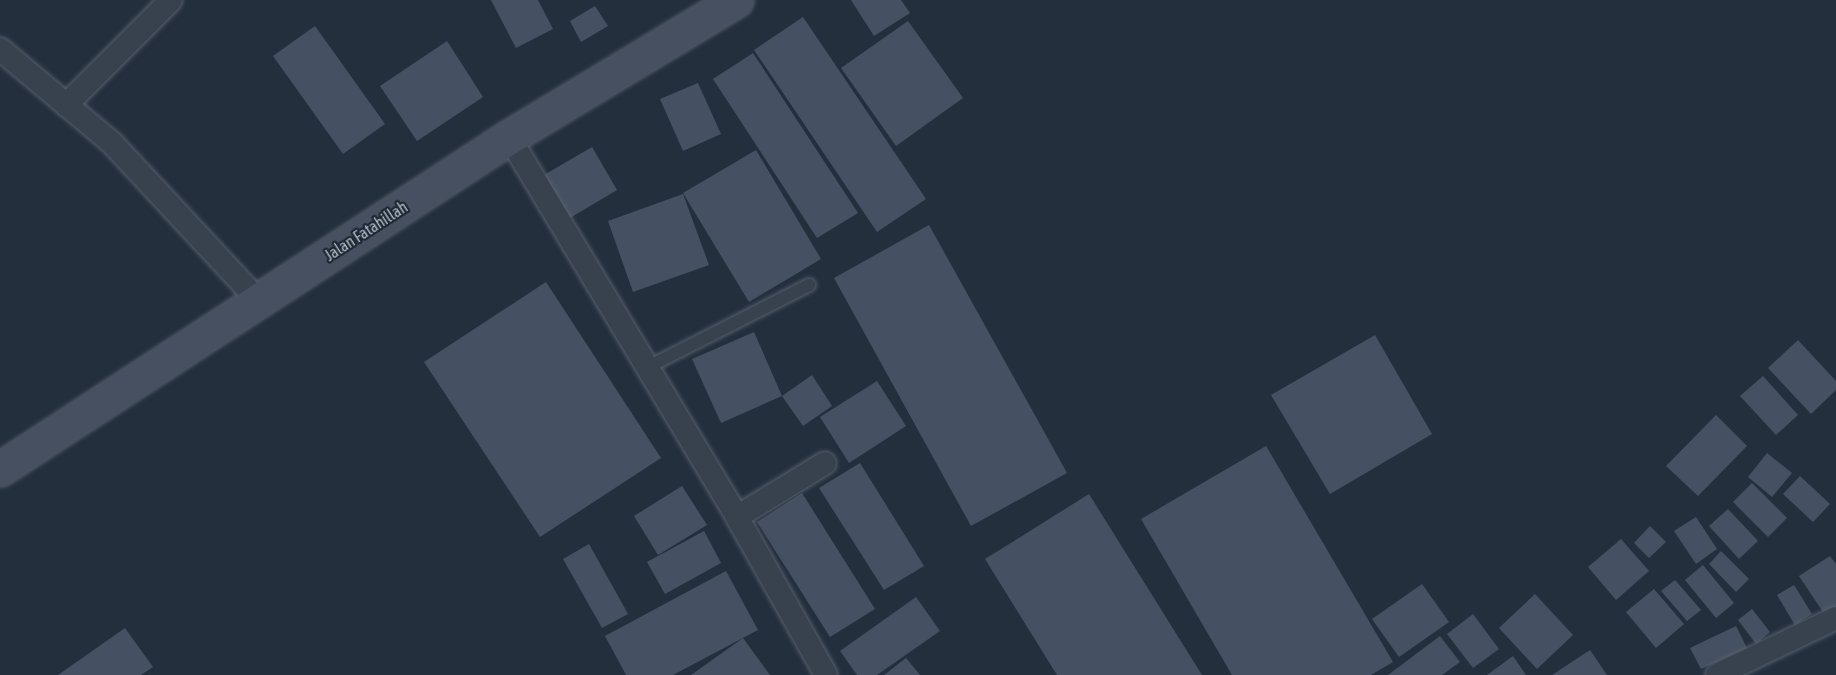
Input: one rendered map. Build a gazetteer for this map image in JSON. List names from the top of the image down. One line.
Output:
{"streets":{"street":["Jalan Fatahillah"]}}
